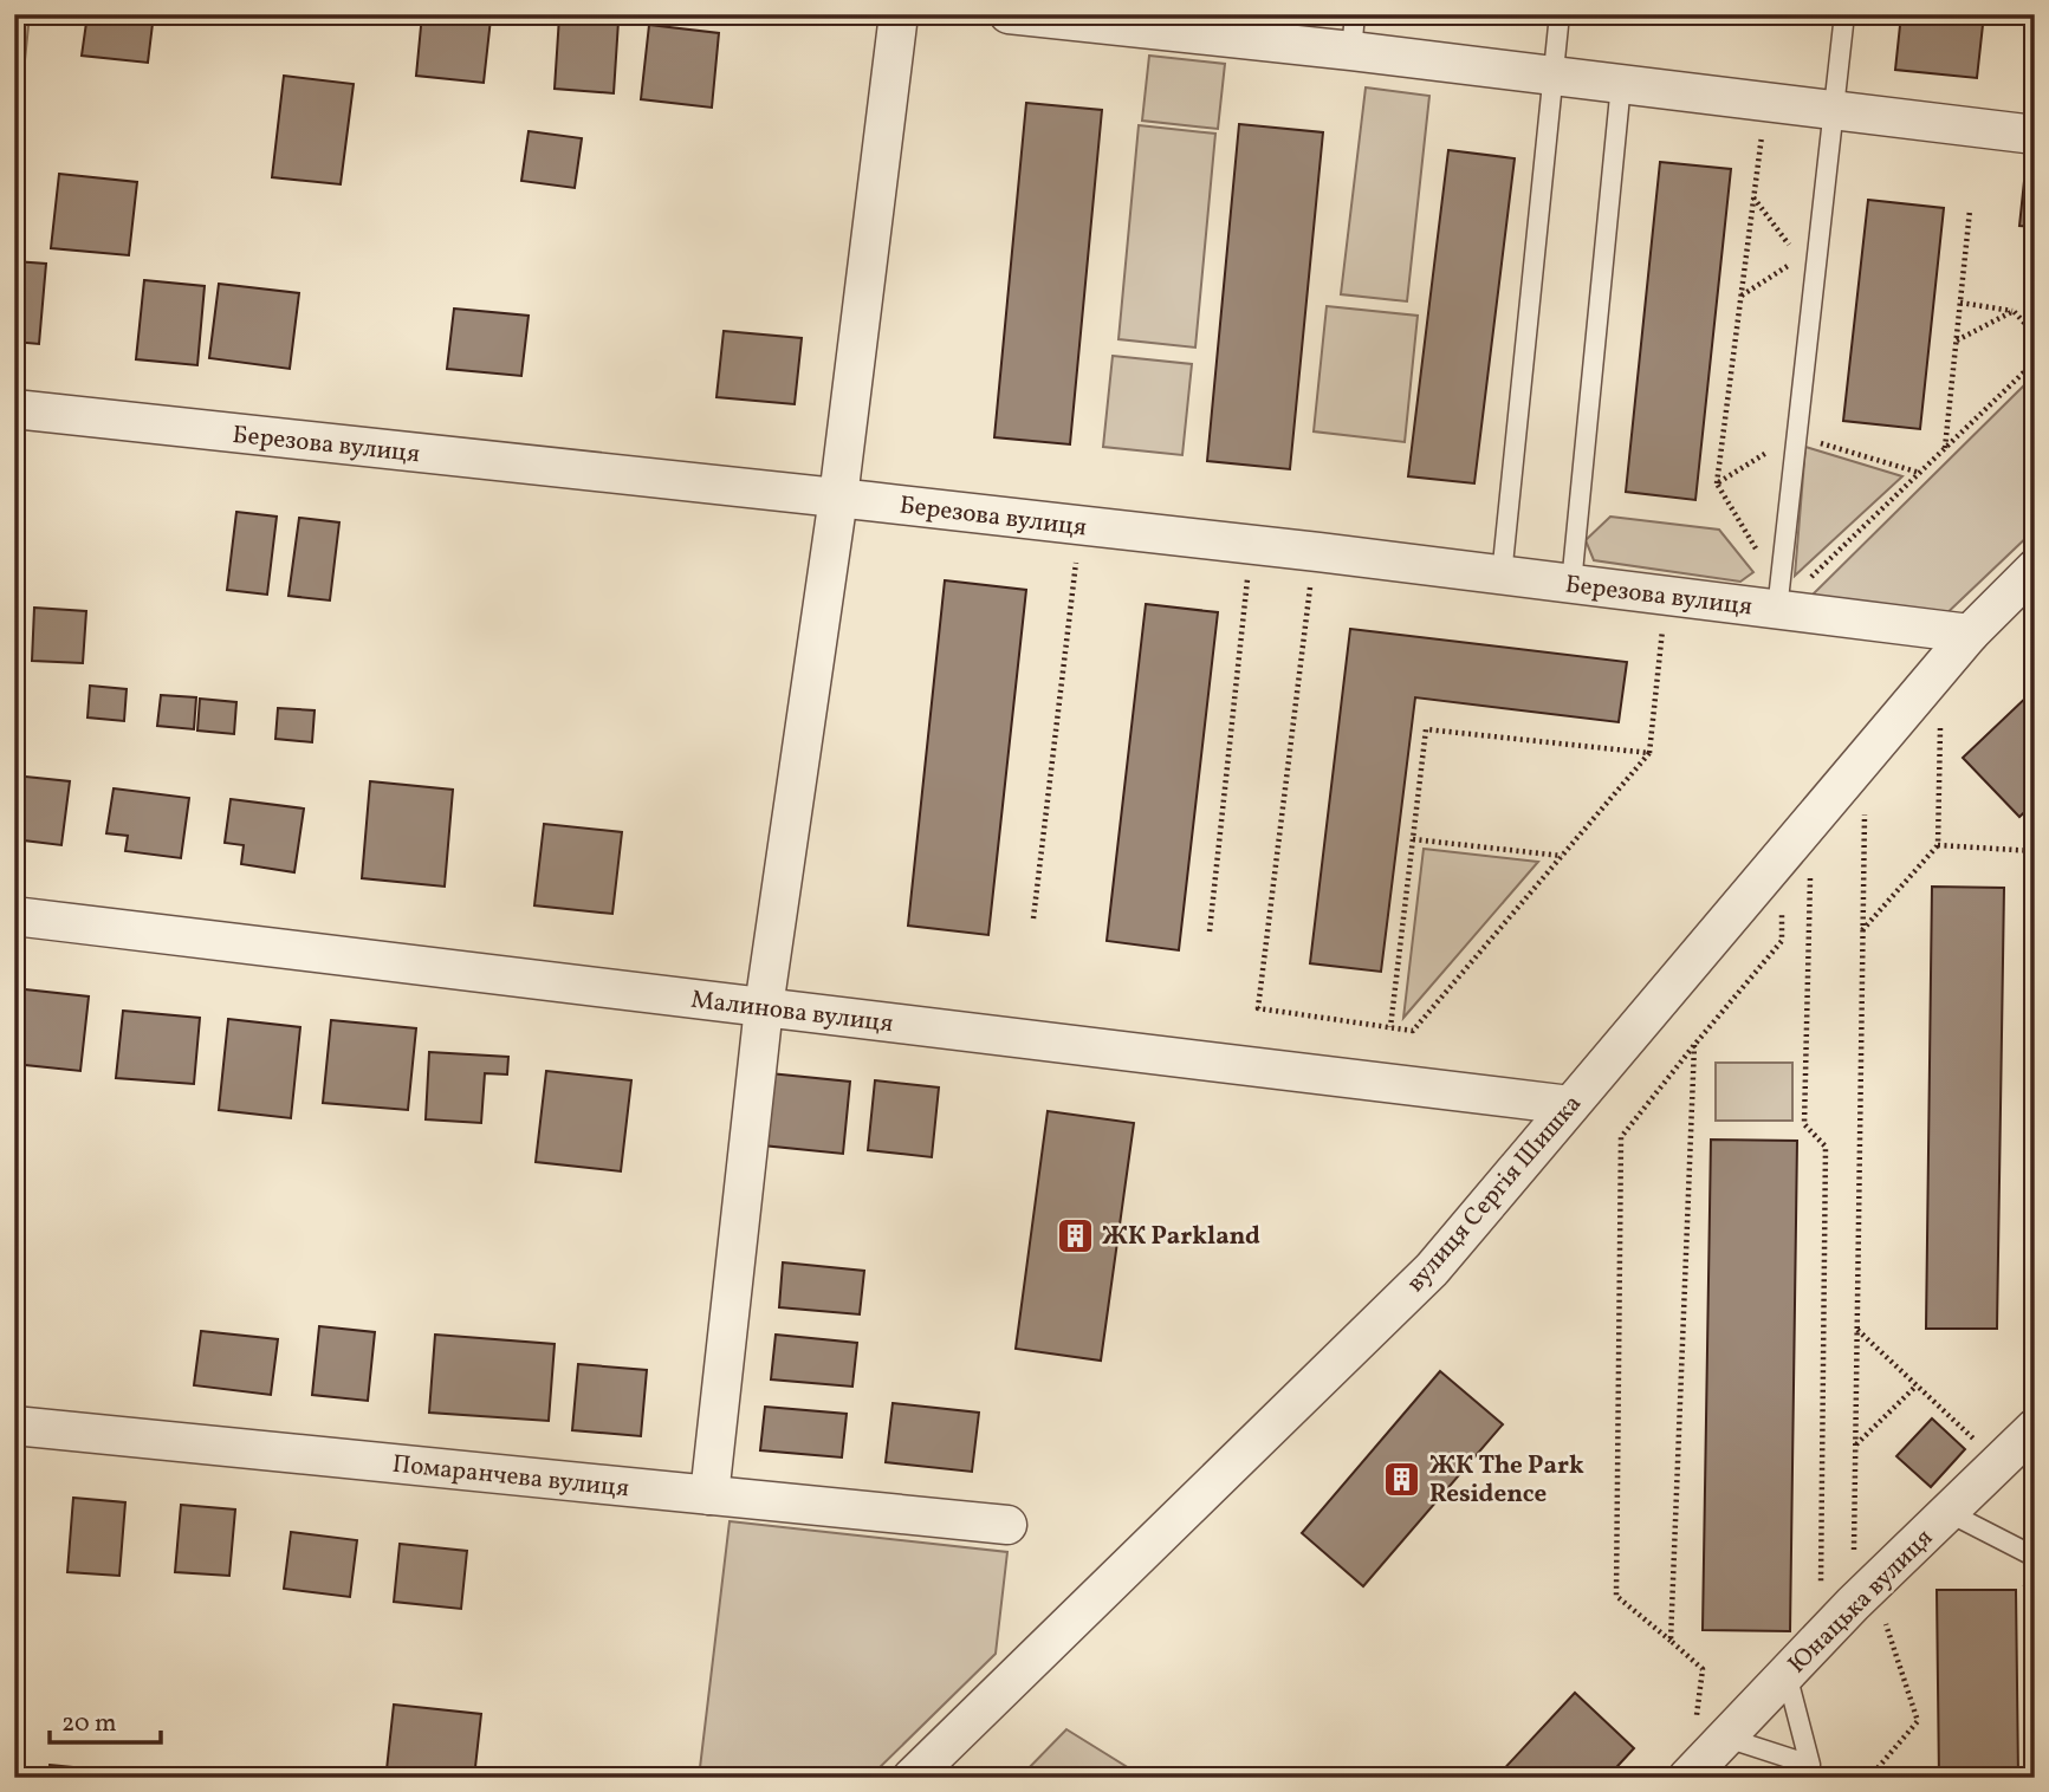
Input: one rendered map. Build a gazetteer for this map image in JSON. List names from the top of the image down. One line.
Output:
{"streets":{"street":["Березова вулиця","Малинова вулиця","вулиця Сергія Шишка","Помаранчева вулиця","Юнацька вулиця"]},"crossings":[["Березова вулиця","вулиця Сергія Шишка"],["Малинова вулиця","вулиця Сергія Шишка"]],"places":{"building":["ЖК Parkland","ЖК The Park Residence"]},"scale_bar":"20 m"}
